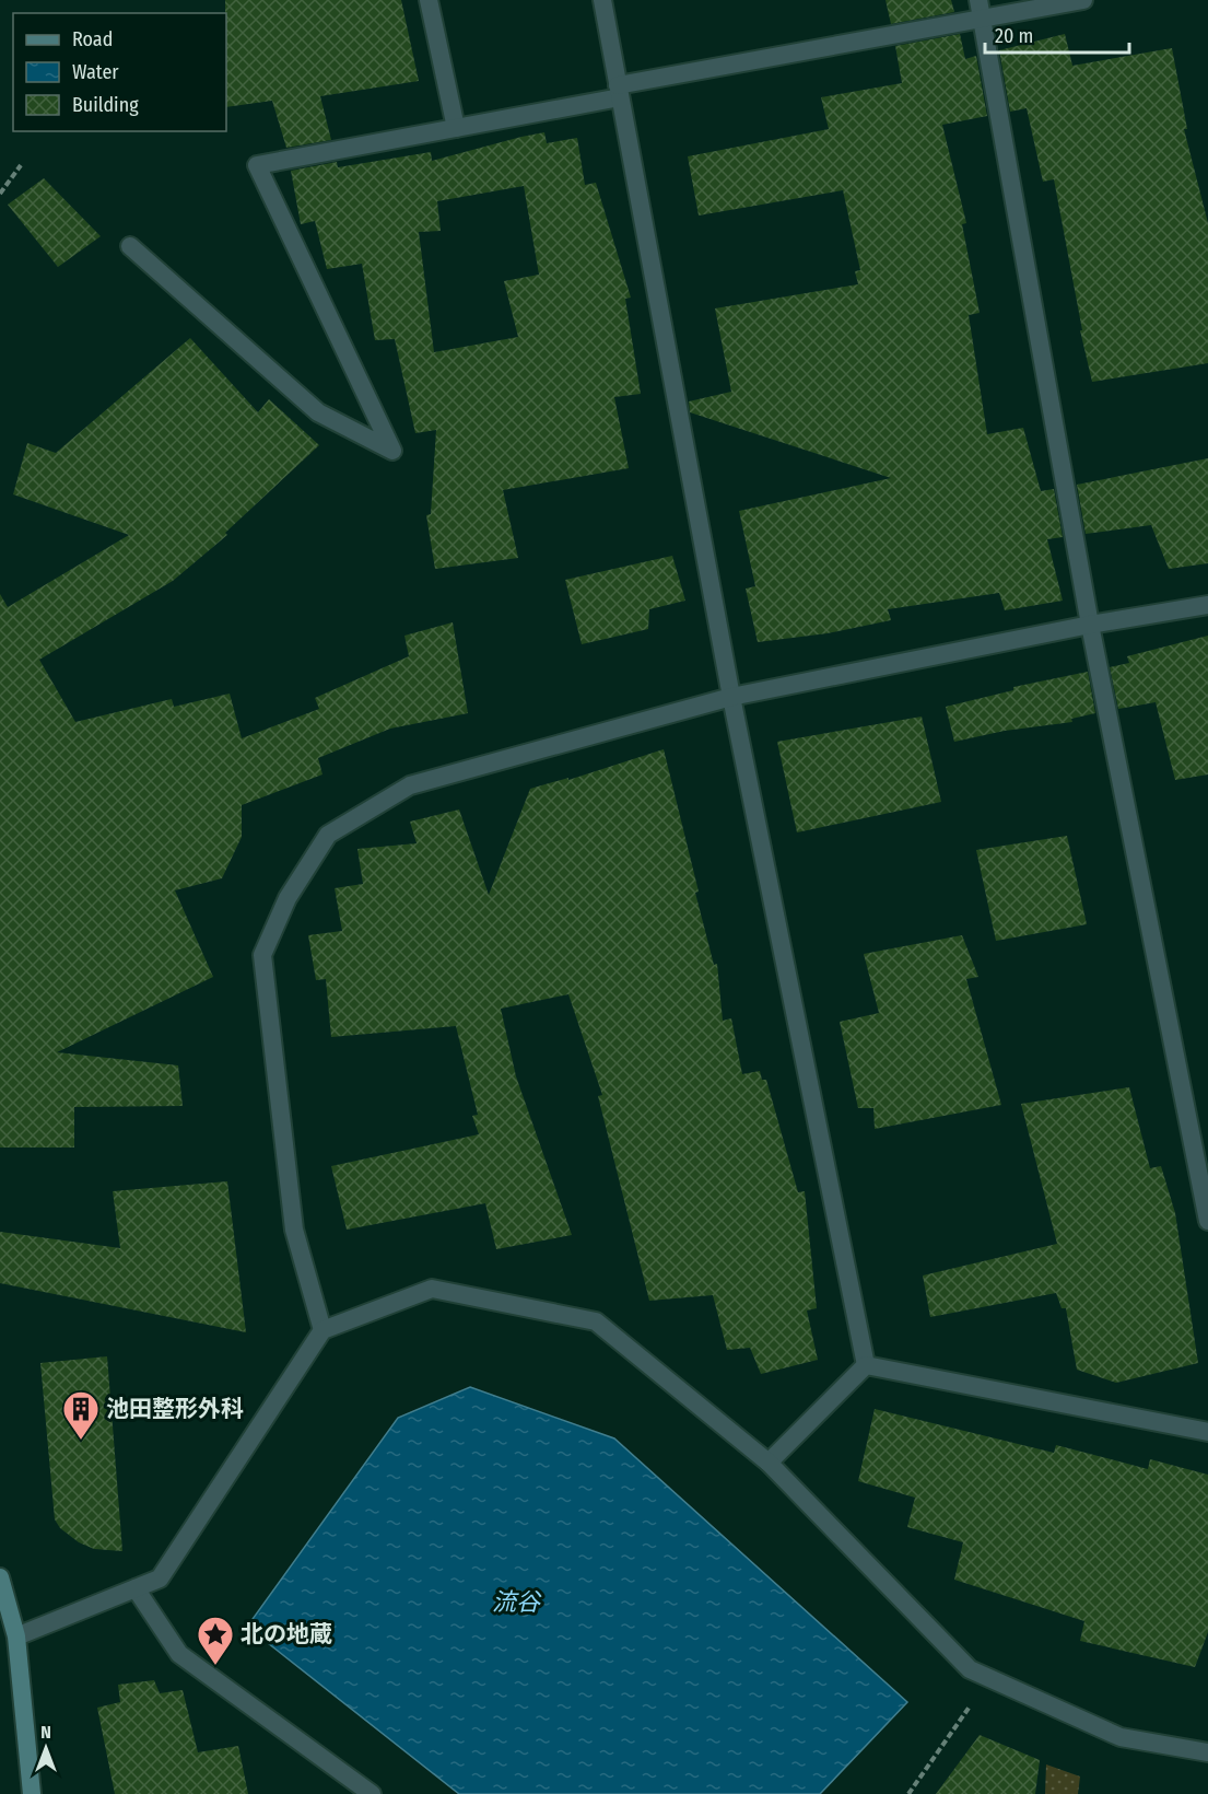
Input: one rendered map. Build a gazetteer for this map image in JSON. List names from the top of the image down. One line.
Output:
{"water":["流谷"],"places":{"building":["池田整形外科"],"place":["北の地蔵"]},"legend":["Road","Water","Building"],"scale_bar":"20 m","north":"top"}
